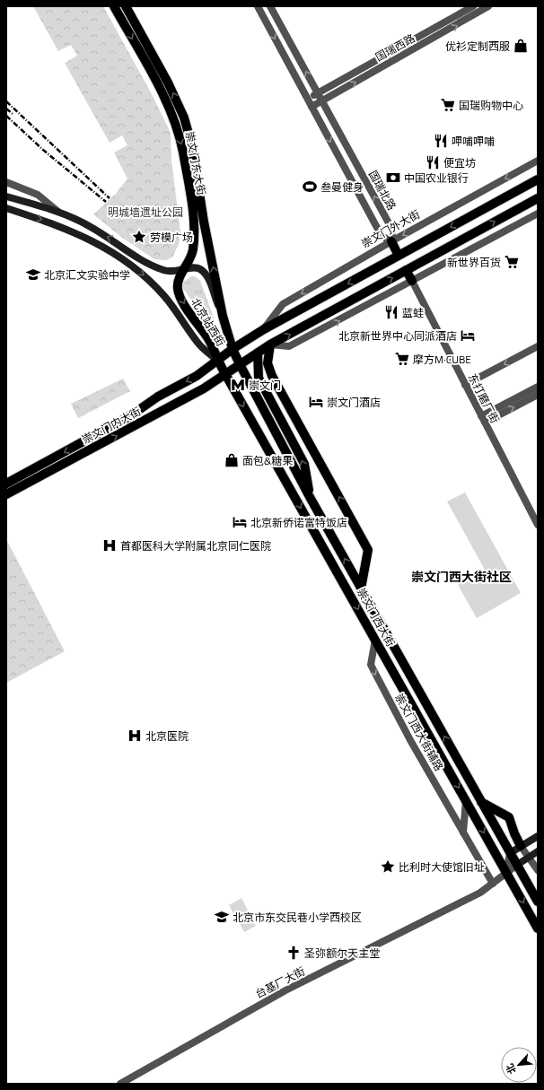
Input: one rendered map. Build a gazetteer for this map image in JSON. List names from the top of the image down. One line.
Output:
{"streets":{"main road":["崇文门东大街","崇文门外大街","北京站西街","崇文门内大街","崇文门西大街"],"street":["国瑞西路","国瑞北路","东打磨厂街","崇文门西大街辅路","台基厂大街"]},"crossings":[["国瑞西路","国瑞北路"],["崇文门东大街","崇文门外大街"],["崇文门东大街","北京站西街"],["崇文门东大街","崇文门西大街"],["国瑞北路","崇文门外大街"],["崇文门外大街","北京站西街"],["崇文门外大街","崇文门内大街"],["崇文门外大街","崇文门西大街"],["北京站西街","崇文门内大街"],["北京站西街","崇文门西大街"],["崇文门内大街","崇文门西大街"],["崇文门西大街","崇文门西大街辅路"],["崇文门西大街","台基厂大街"],["崇文门西大街辅路","台基厂大街"]],"one_way":["崇文门西大街辅路"],"districts":["崇文门西大街社区"],"parks":["明城墙遗址公园"],"places":{"shop":["优衫定制西服","面包&糖果"],"supermarket":["国瑞购物中心","新世界百货","摩方M·CUBE"],"restaurant":["呷哺呷哺","便宜坊","蓝蛙"],"bank":["中国农业银行"],"sports":["叁曼健身"],"place":["劳模广场","比利时大使馆旧址"],"school or university":["北京汇文实验中学","北京市东交民巷小学西校区"],"hotel":["北京新世界中心同派酒店","崇文门酒店","北京新侨诺富特饭店"],"metro station":["崇文门"],"hospital":["首都医科大学附属北京同仁医院","北京医院"],"church":["圣弥额尔天主堂"]},"north":"bottom left"}
